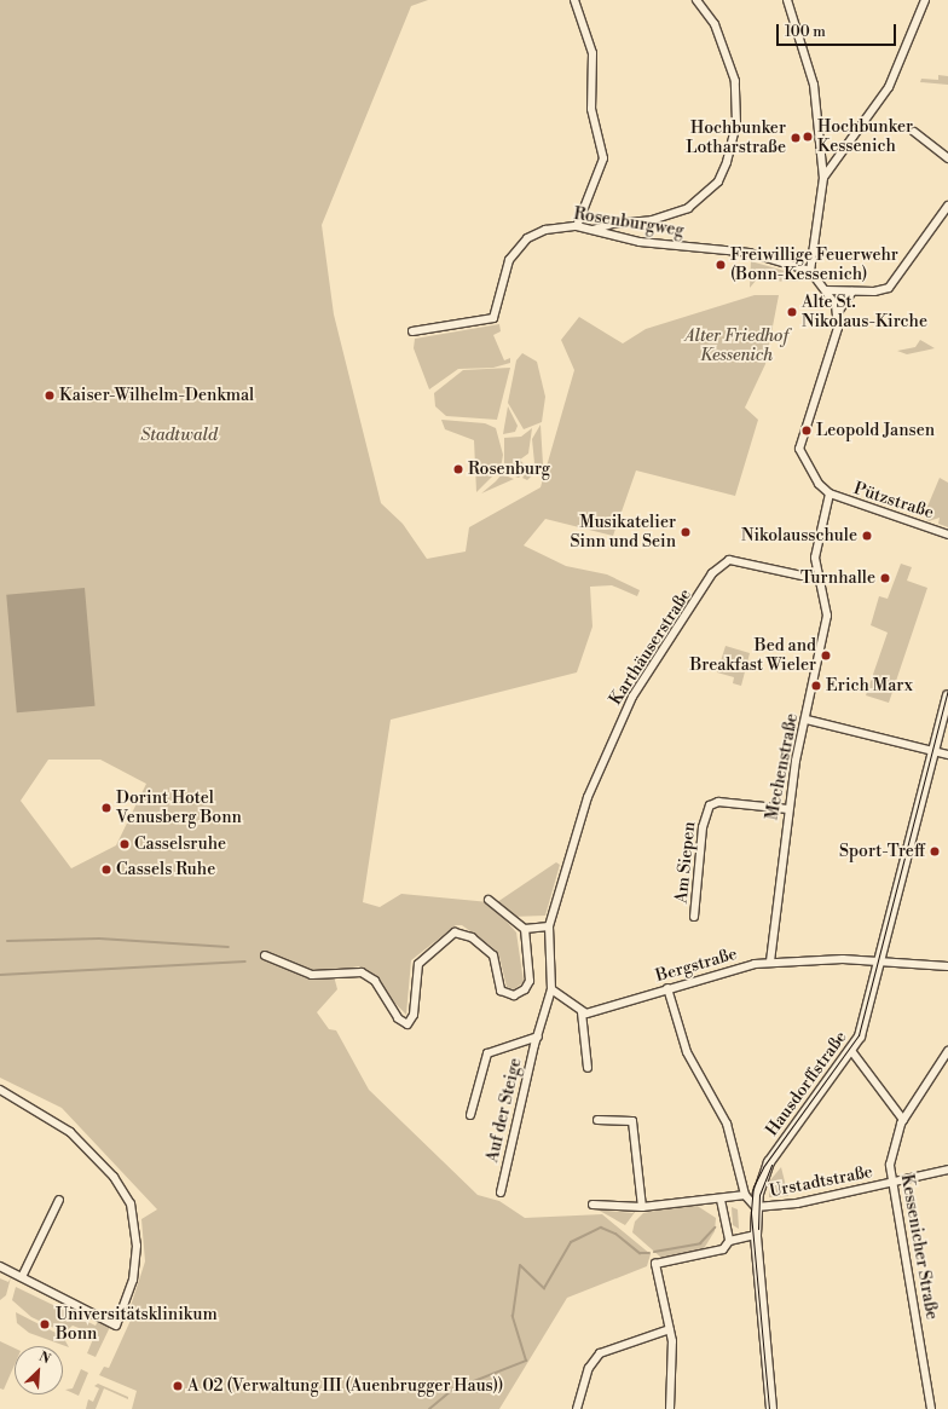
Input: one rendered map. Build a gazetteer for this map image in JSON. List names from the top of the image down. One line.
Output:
{"streets":{"main road":["Hausdorffstraße"],"street":["Rosenburgweg","Pützstraße","Karthäuserstraße","Mechenstraße","Am Siepen","Bergstraße","Auf der Steige","Urstadtstraße","Kessenicher Straße"]},"crossings":[["Pützstraße","Mechenstraße"],["Karthäuserstraße","Mechenstraße"],["Mechenstraße","Am Siepen"],["Mechenstraße","Bergstraße"],["Bergstraße","Hausdorffstraße"],["Hausdorffstraße","Urstadtstraße"],["Urstadtstraße","Kessenicher Straße"]],"parks":["Alter Friedhof Kessenich","Stadtwald"],"places":["Hochbunker Kessenich","Hochbunker Lotharstraße","Freiwillige Feuerwehr (Bonn-Kessenich)","Alte St. Nikolaus-Kirche","Kaiser-Wilhelm-Denkmal","Leopold Jansen","Rosenburg","Musikatelier Sinn und Sein","Nikolausschule","Turnhalle","Bed and Breakfast Wieler","Erich Marx","Dorint Hotel Venusberg Bonn","Casselsruhe","Sport-Treff","Cassels Ruhe","Universitätsklinikum Bonn","A 02 (Verwaltung III (Auenbrugger Haus))"],"scale_bar":"100 m","north":"top right"}
